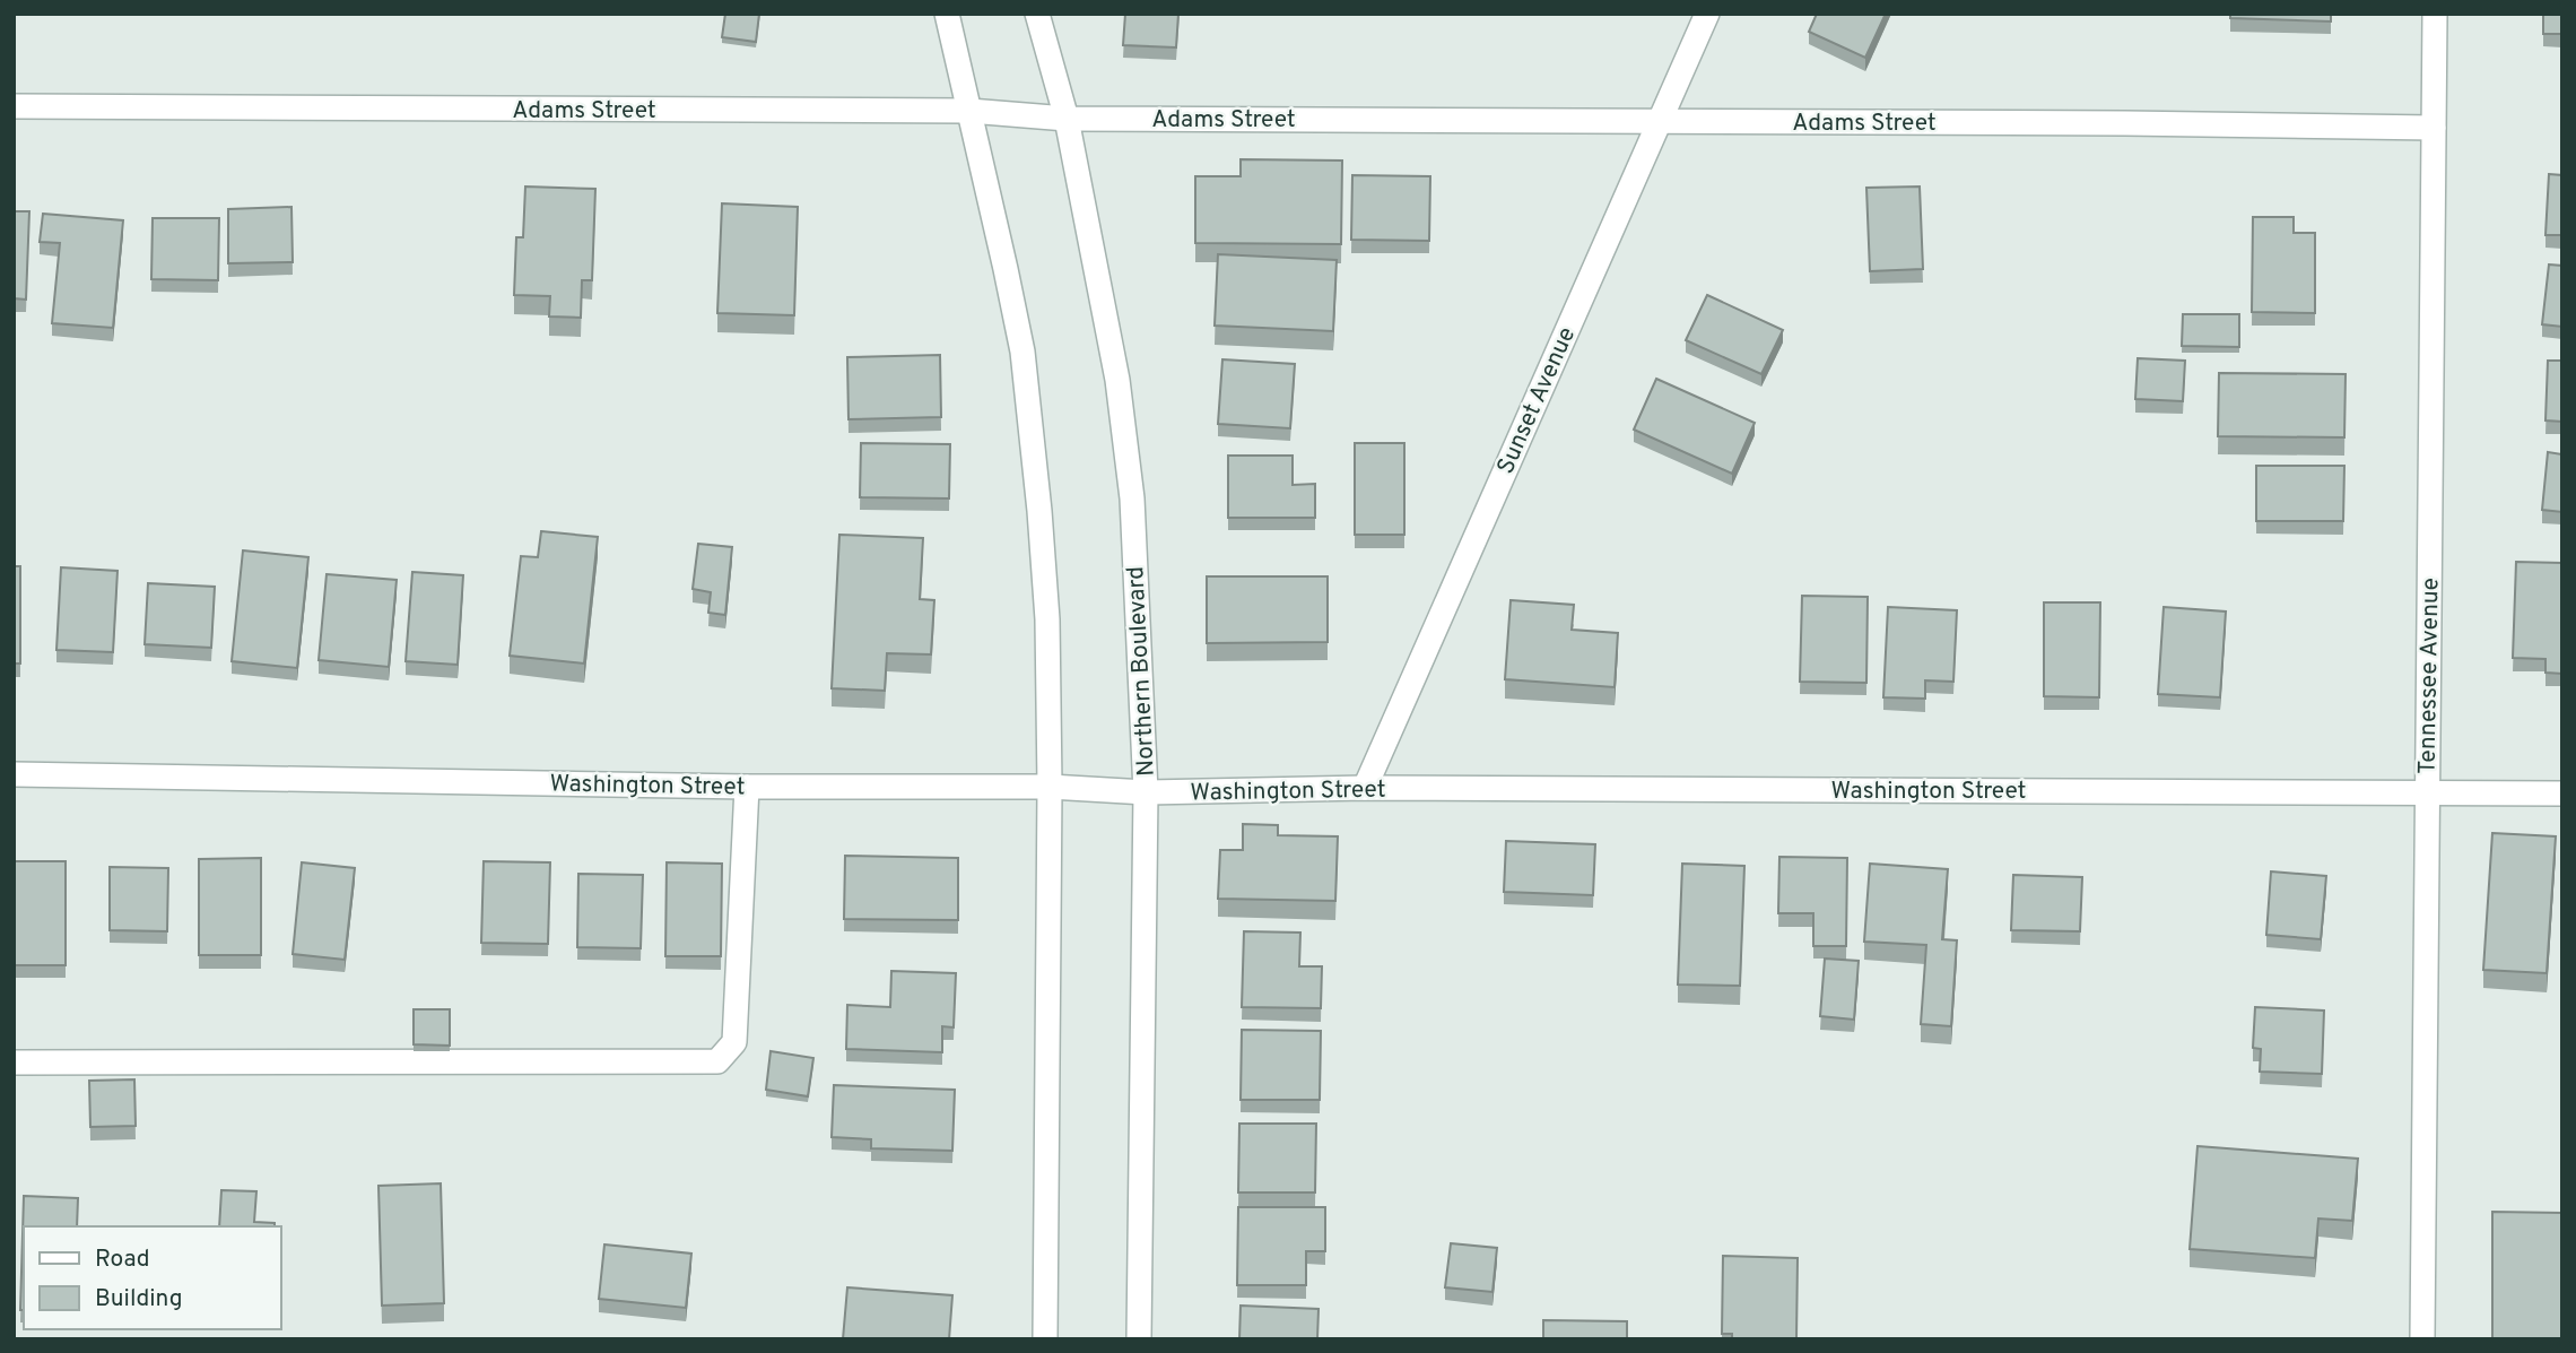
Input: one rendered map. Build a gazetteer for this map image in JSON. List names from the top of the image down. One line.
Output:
{"streets":{"street":["Adams Street","Sunset Avenue","Northern Boulevard","Tennessee Avenue","Washington Street"]},"crossings":[["Adams Street","Sunset Avenue"],["Adams Street","Northern Boulevard"],["Adams Street","Tennessee Avenue"],["Sunset Avenue","Washington Street"],["Northern Boulevard","Washington Street"],["Tennessee Avenue","Washington Street"]],"legend":["Road","Building"]}
